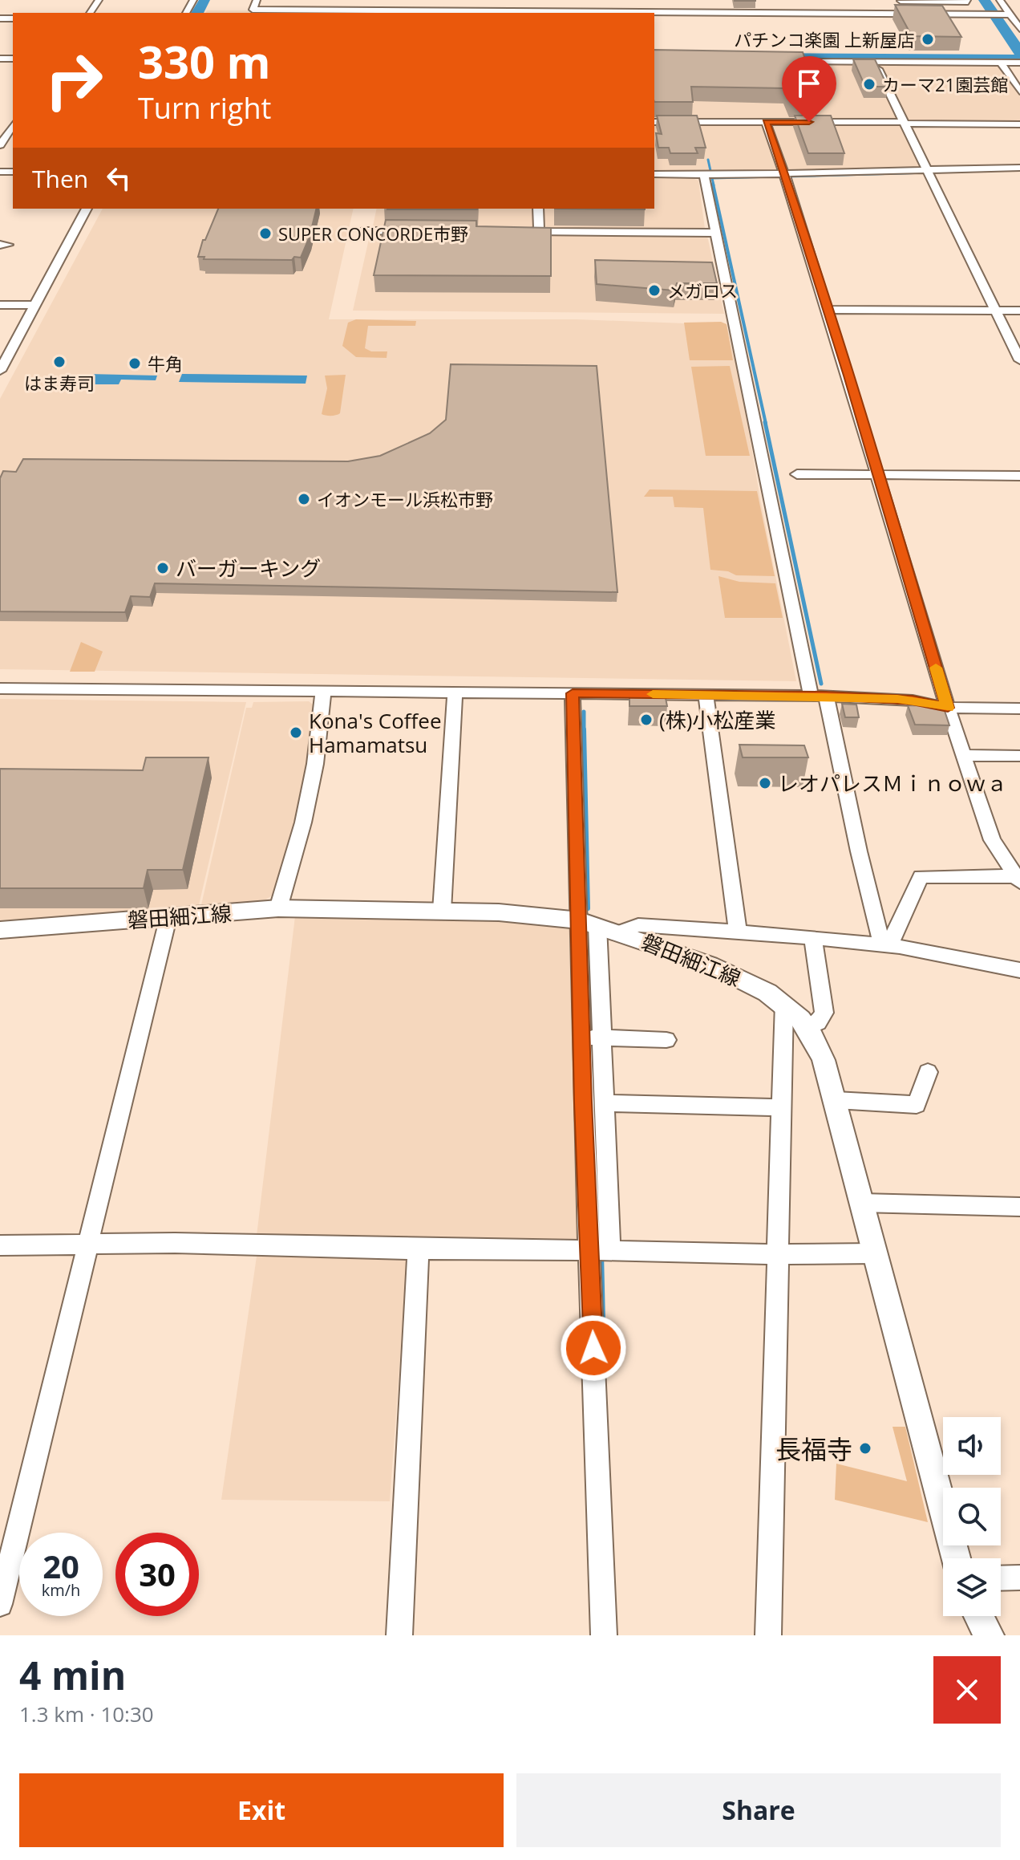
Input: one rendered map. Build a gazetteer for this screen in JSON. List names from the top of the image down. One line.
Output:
{"streets":{"main road":["磐田細江線"]},"places":["パチンコ楽園 上新屋店","カーマ21園芸館","SUPER CONCORDE市野","メガロス","はま寿司","牛角","イオンモール浜松市野","バーガーキング","(株)小松産業","Kona's Coffee Hamamatsu","レオパレスＭｉｎｏｗａ","長福寺"],"page":{"turn":["330 m","Turn right"],"then":"Then","speed":"20 km/h","limit":"30","heading":["4 min","1.3 km · 10:30"],"buttons":["Exit","Share"]}}
